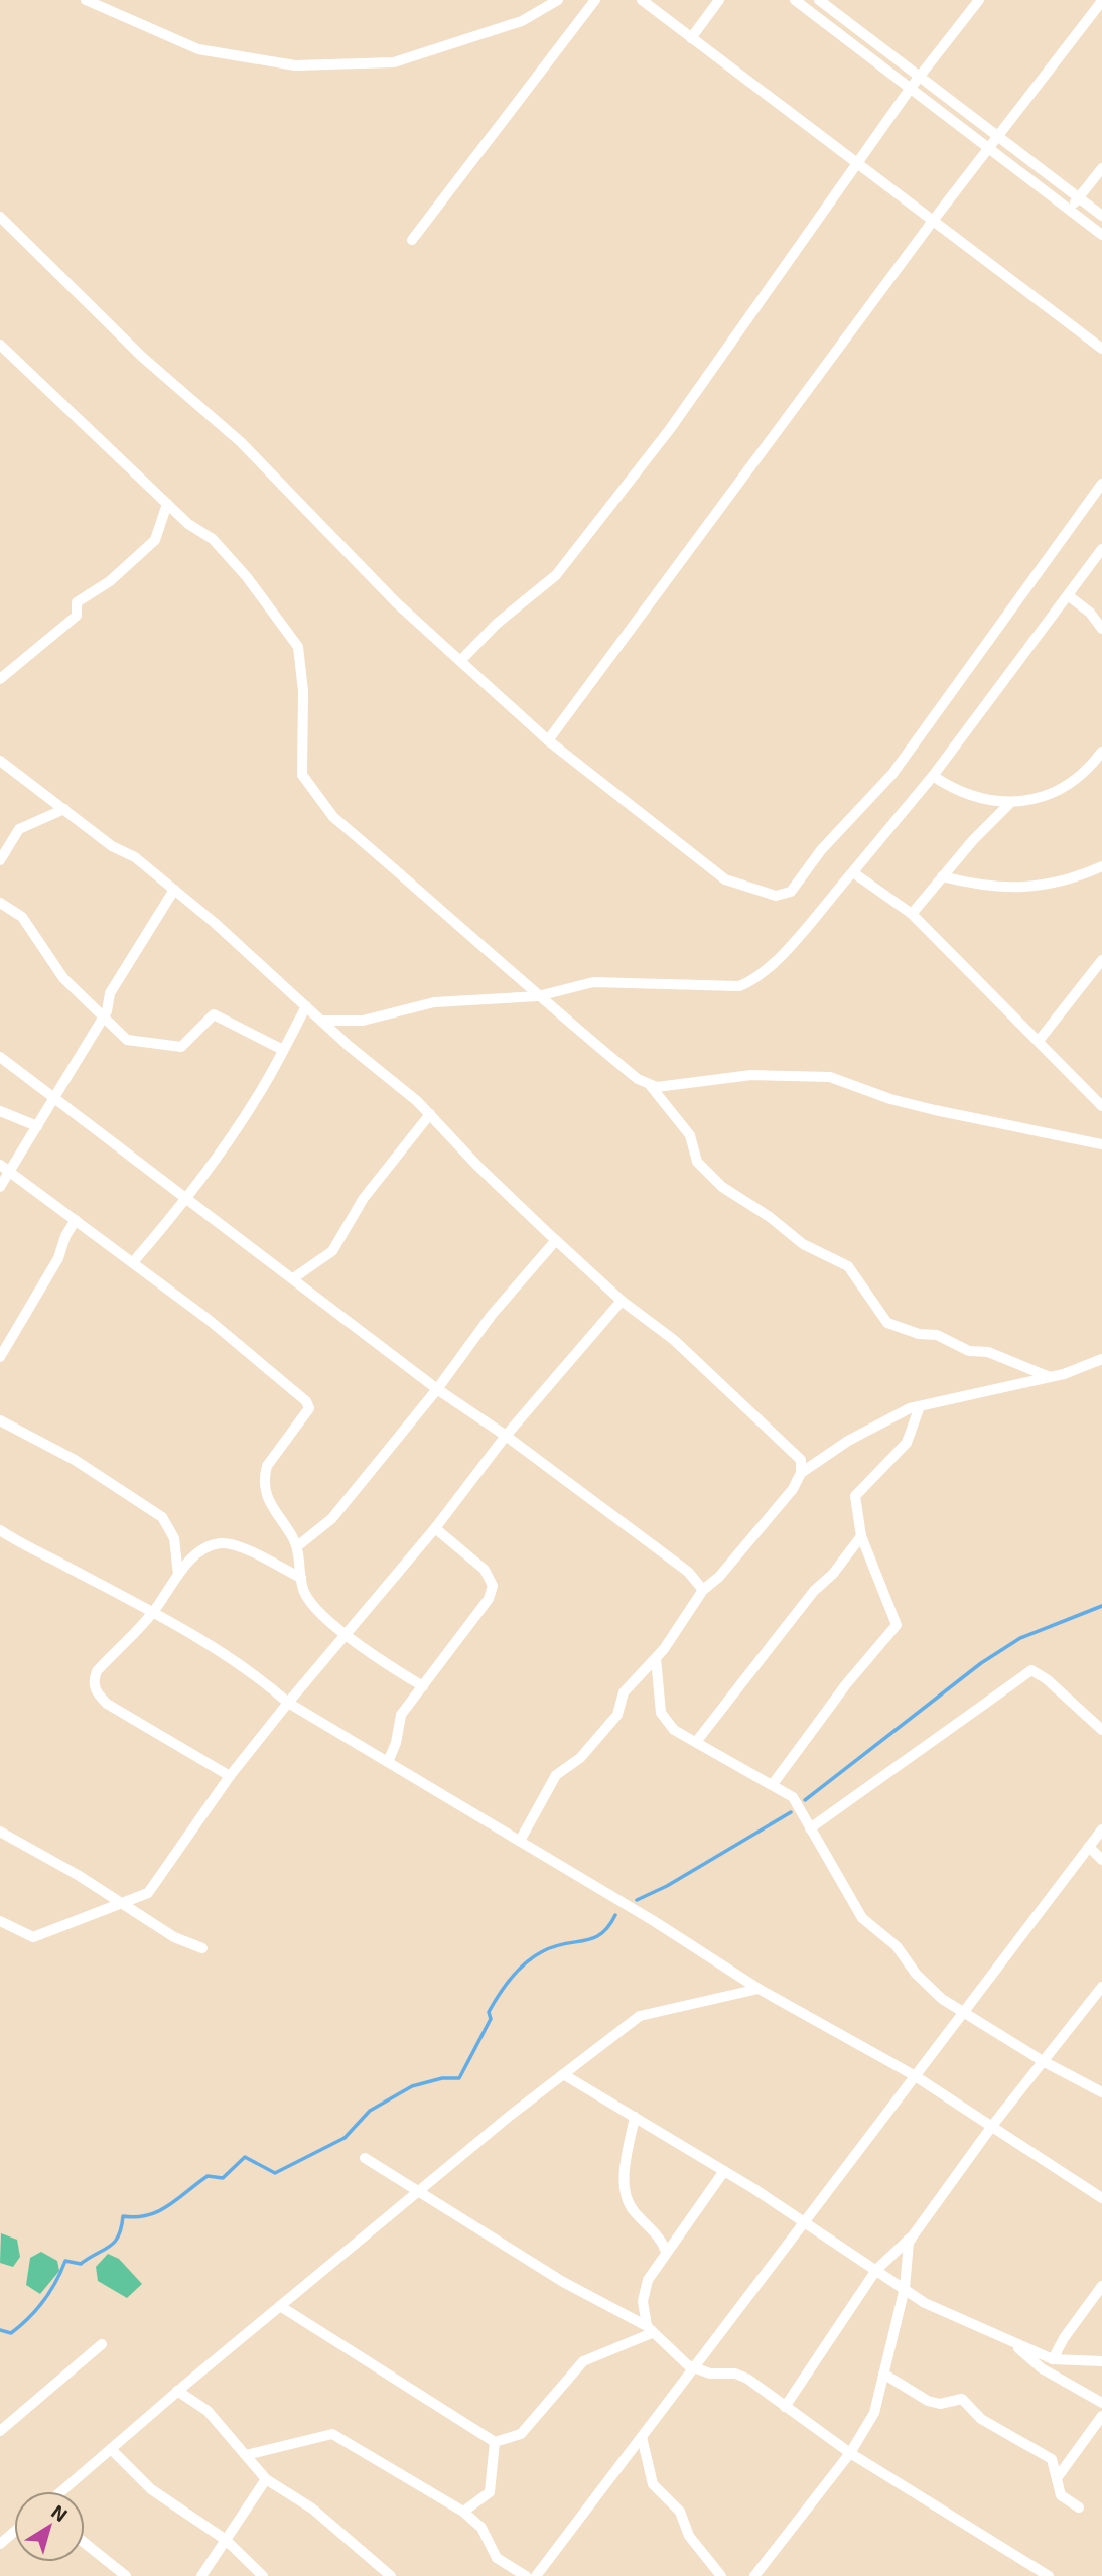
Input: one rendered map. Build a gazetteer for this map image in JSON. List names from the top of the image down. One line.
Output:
{"north":"top right"}
